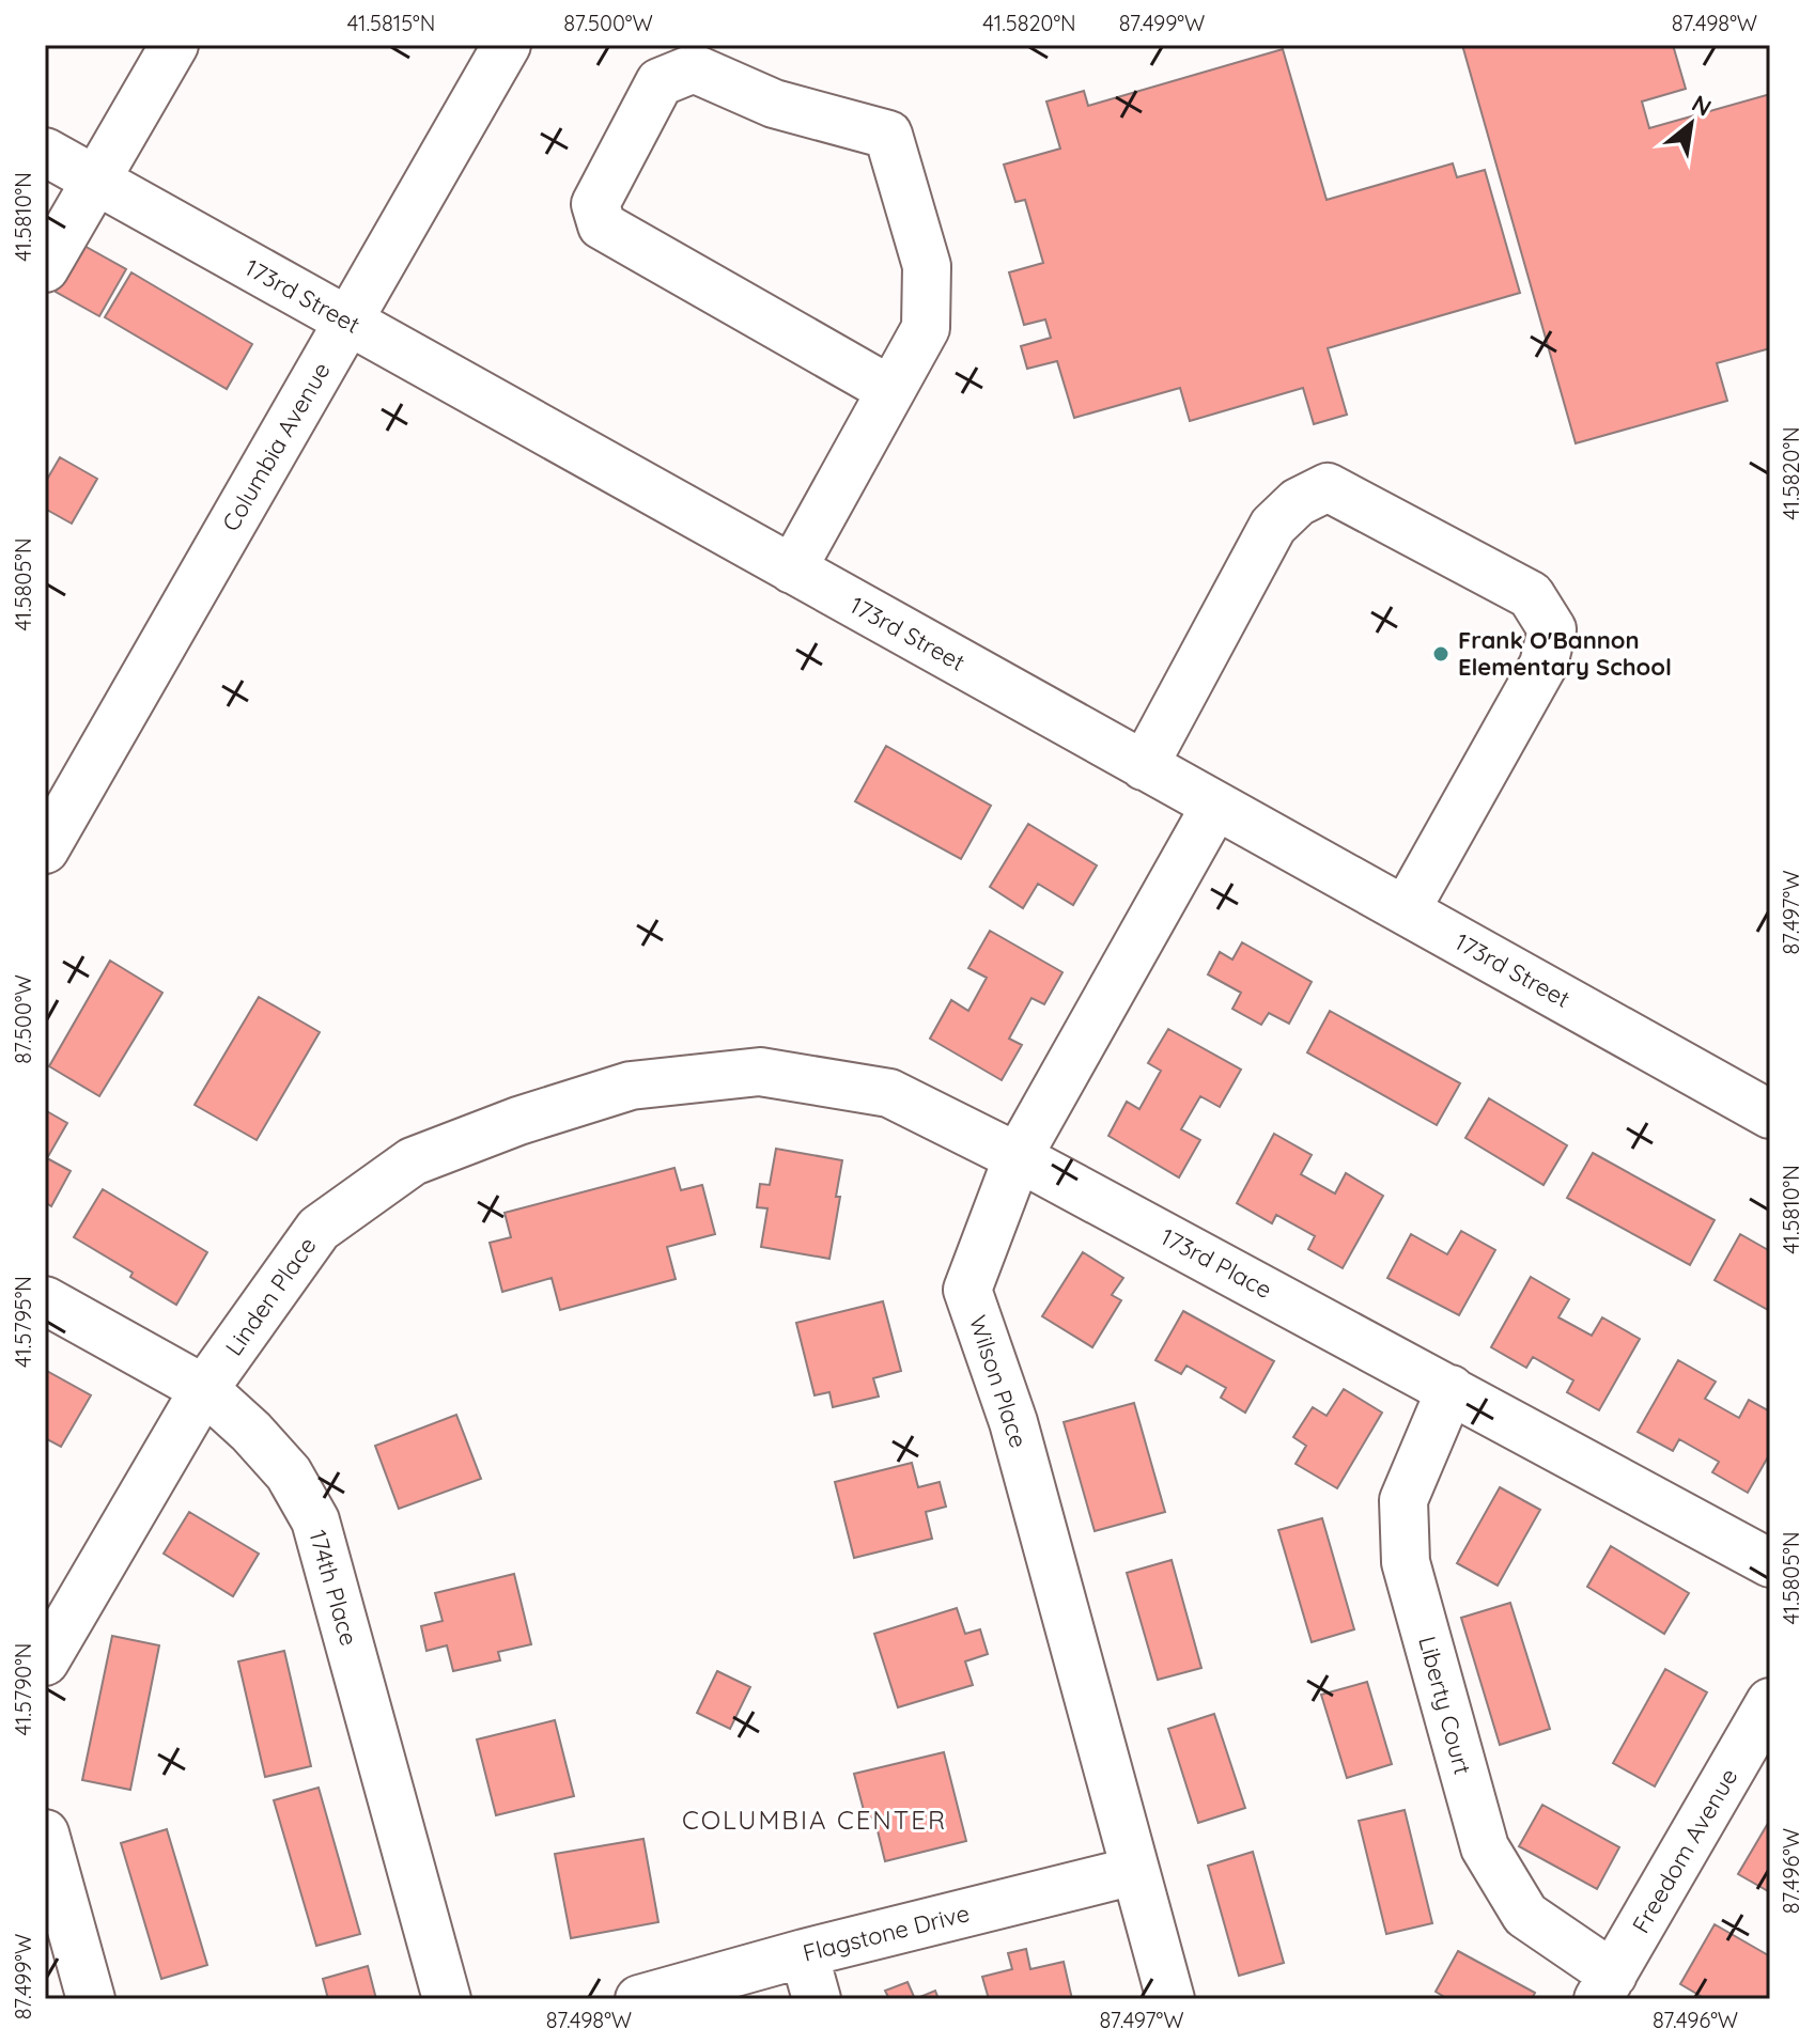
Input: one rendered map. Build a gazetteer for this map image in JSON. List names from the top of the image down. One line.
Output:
{"streets":{"street":["173rd Street","Columbia Avenue","173rd Place","Linden Place","Wilson Place","174th Place","Liberty Court","Freedom Avenue","Flagstone Drive"]},"crossings":[["173rd Street","Columbia Avenue"],["173rd Street","Wilson Place"],["173rd Place","Linden Place"],["173rd Place","Wilson Place"],["173rd Place","Liberty Court"],["Linden Place","174th Place"],["Wilson Place","Flagstone Drive"],["Liberty Court","Freedom Avenue"]],"districts":["COLUMBIA CENTER"],"places":["Frank O'Bannon Elementary School"],"north":"top right","coordinates":["41.5815°N","87.500°W","41.5820°N","87.499°W","87.498°W","41.5810°N","41.5805°N","87.497°W","41.5795°N","41.5790°N","87.496°W"]}
